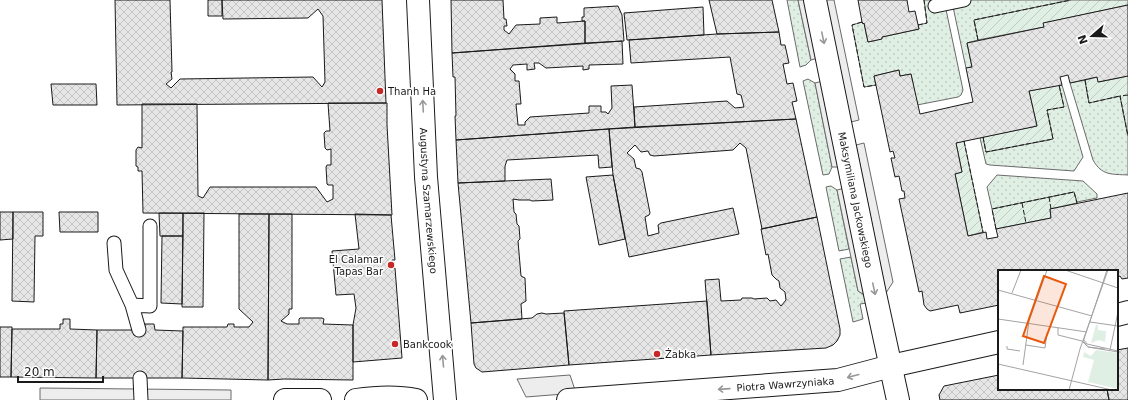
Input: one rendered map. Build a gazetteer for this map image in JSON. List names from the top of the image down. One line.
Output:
{"streets":{"street":["Augustyna Szamarzewskiego","Maksymiliana Jackowskiego","Piotra Wawrzyniaka"]},"crossings":[["Maksymiliana Jackowskiego","Piotra Wawrzyniaka"]],"one_way":["Augustyna Szamarzewskiego","Maksymiliana Jackowskiego","Piotra Wawrzyniaka"],"places":["Thanh Ha","El Calamar Tapas Bar","Bankcook","Żabka"],"scale_bar":"20 m","north":"left"}
